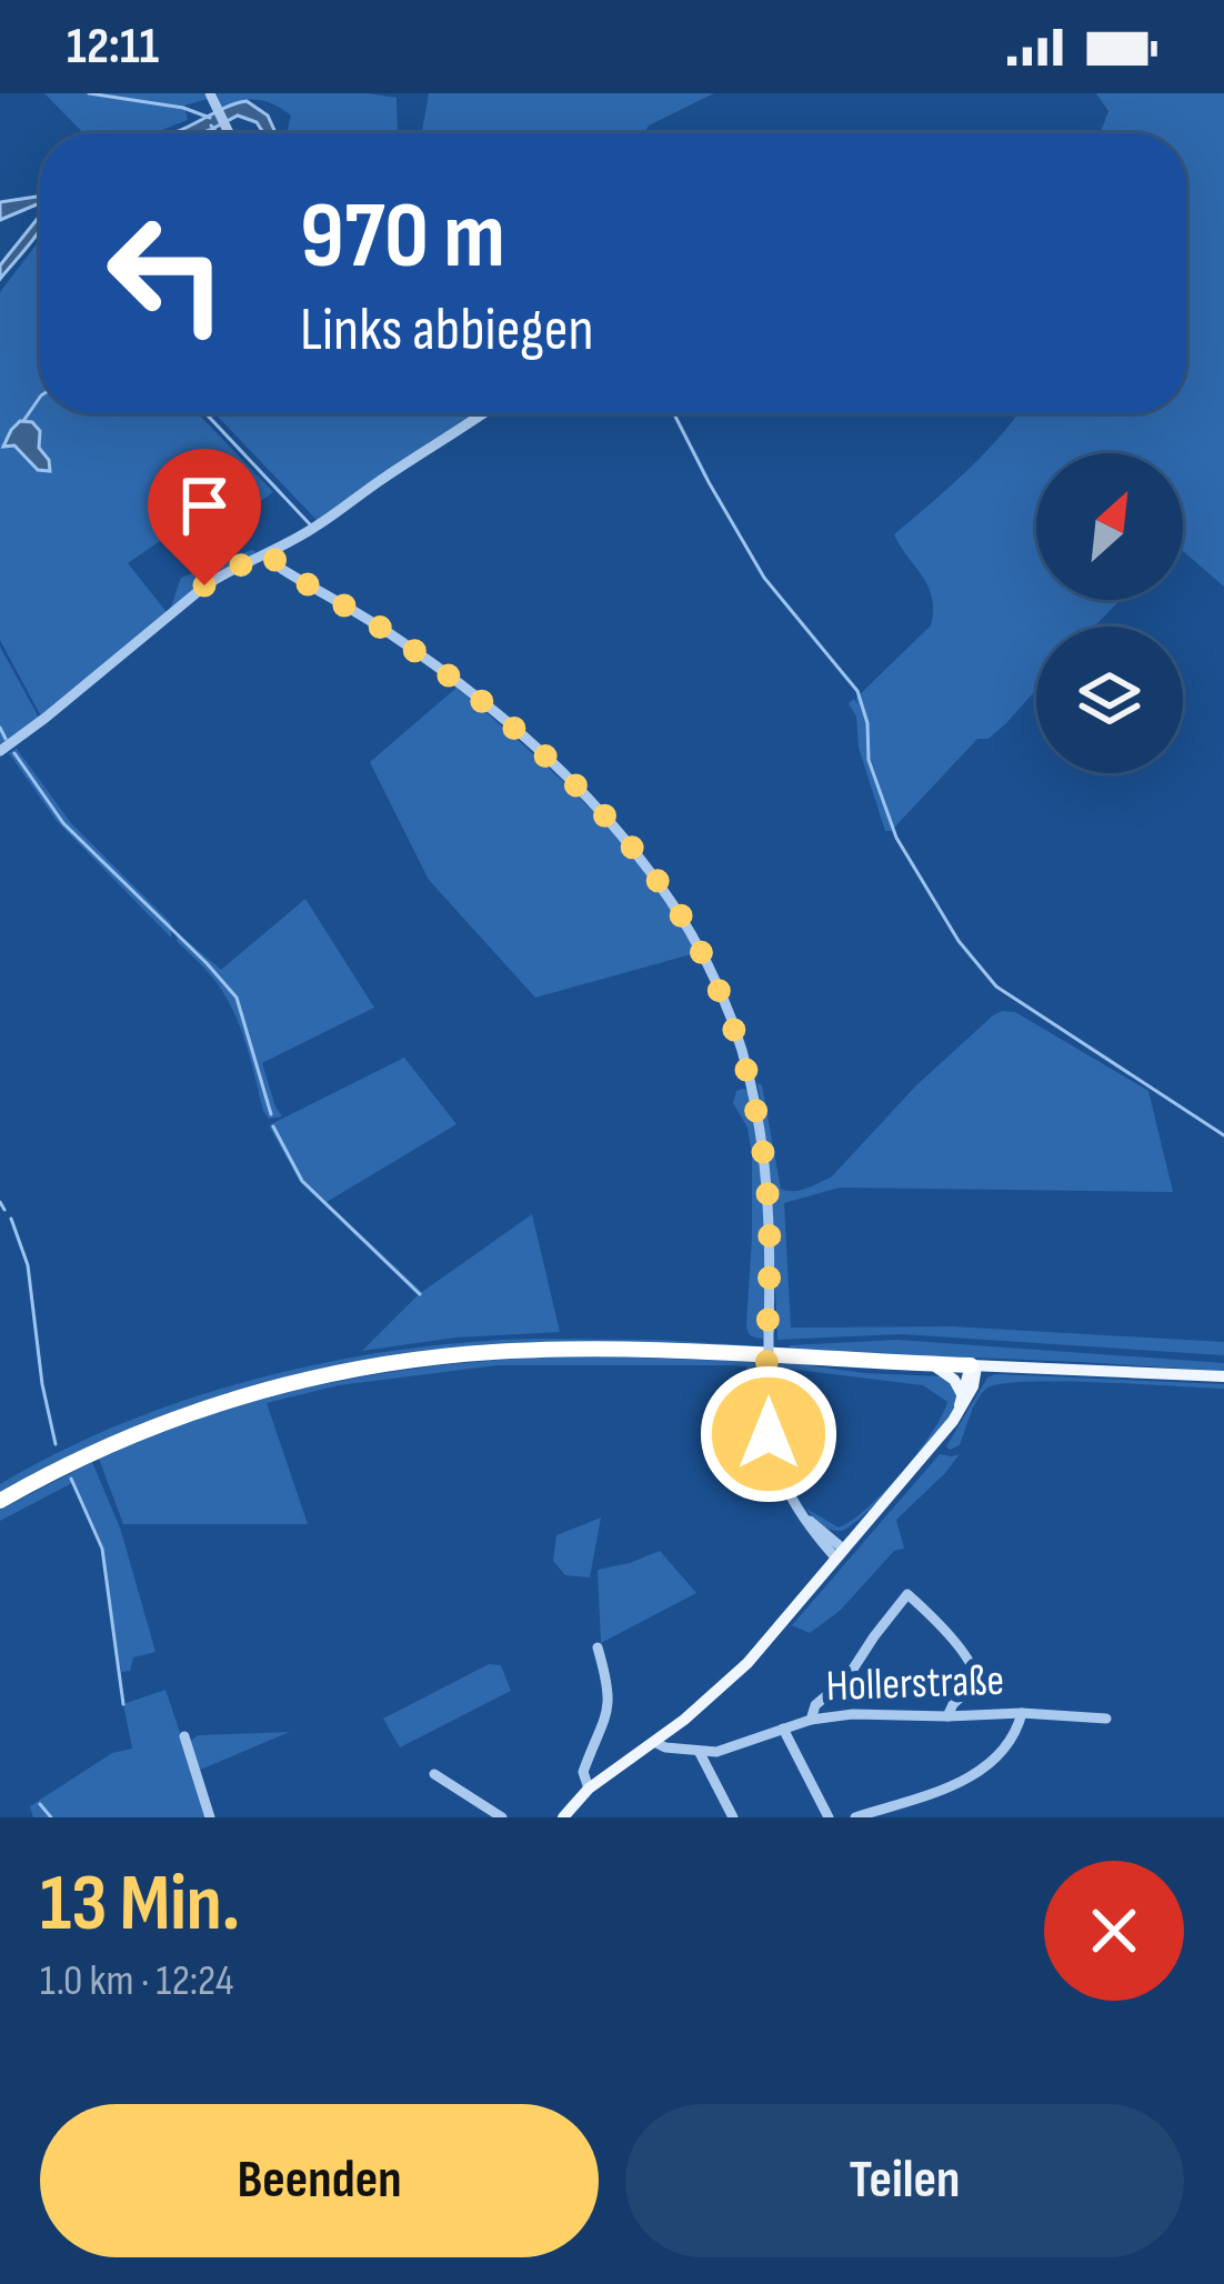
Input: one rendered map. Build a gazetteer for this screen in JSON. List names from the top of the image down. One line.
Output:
{"streets":{"street":["Hollerstraße"]},"north":"top right","page":{"status":"12:11","turn":["970 m","Links abbiegen"],"heading":["13 Min.","1.0 km · 12:24"],"buttons":["Beenden","Teilen"]}}
